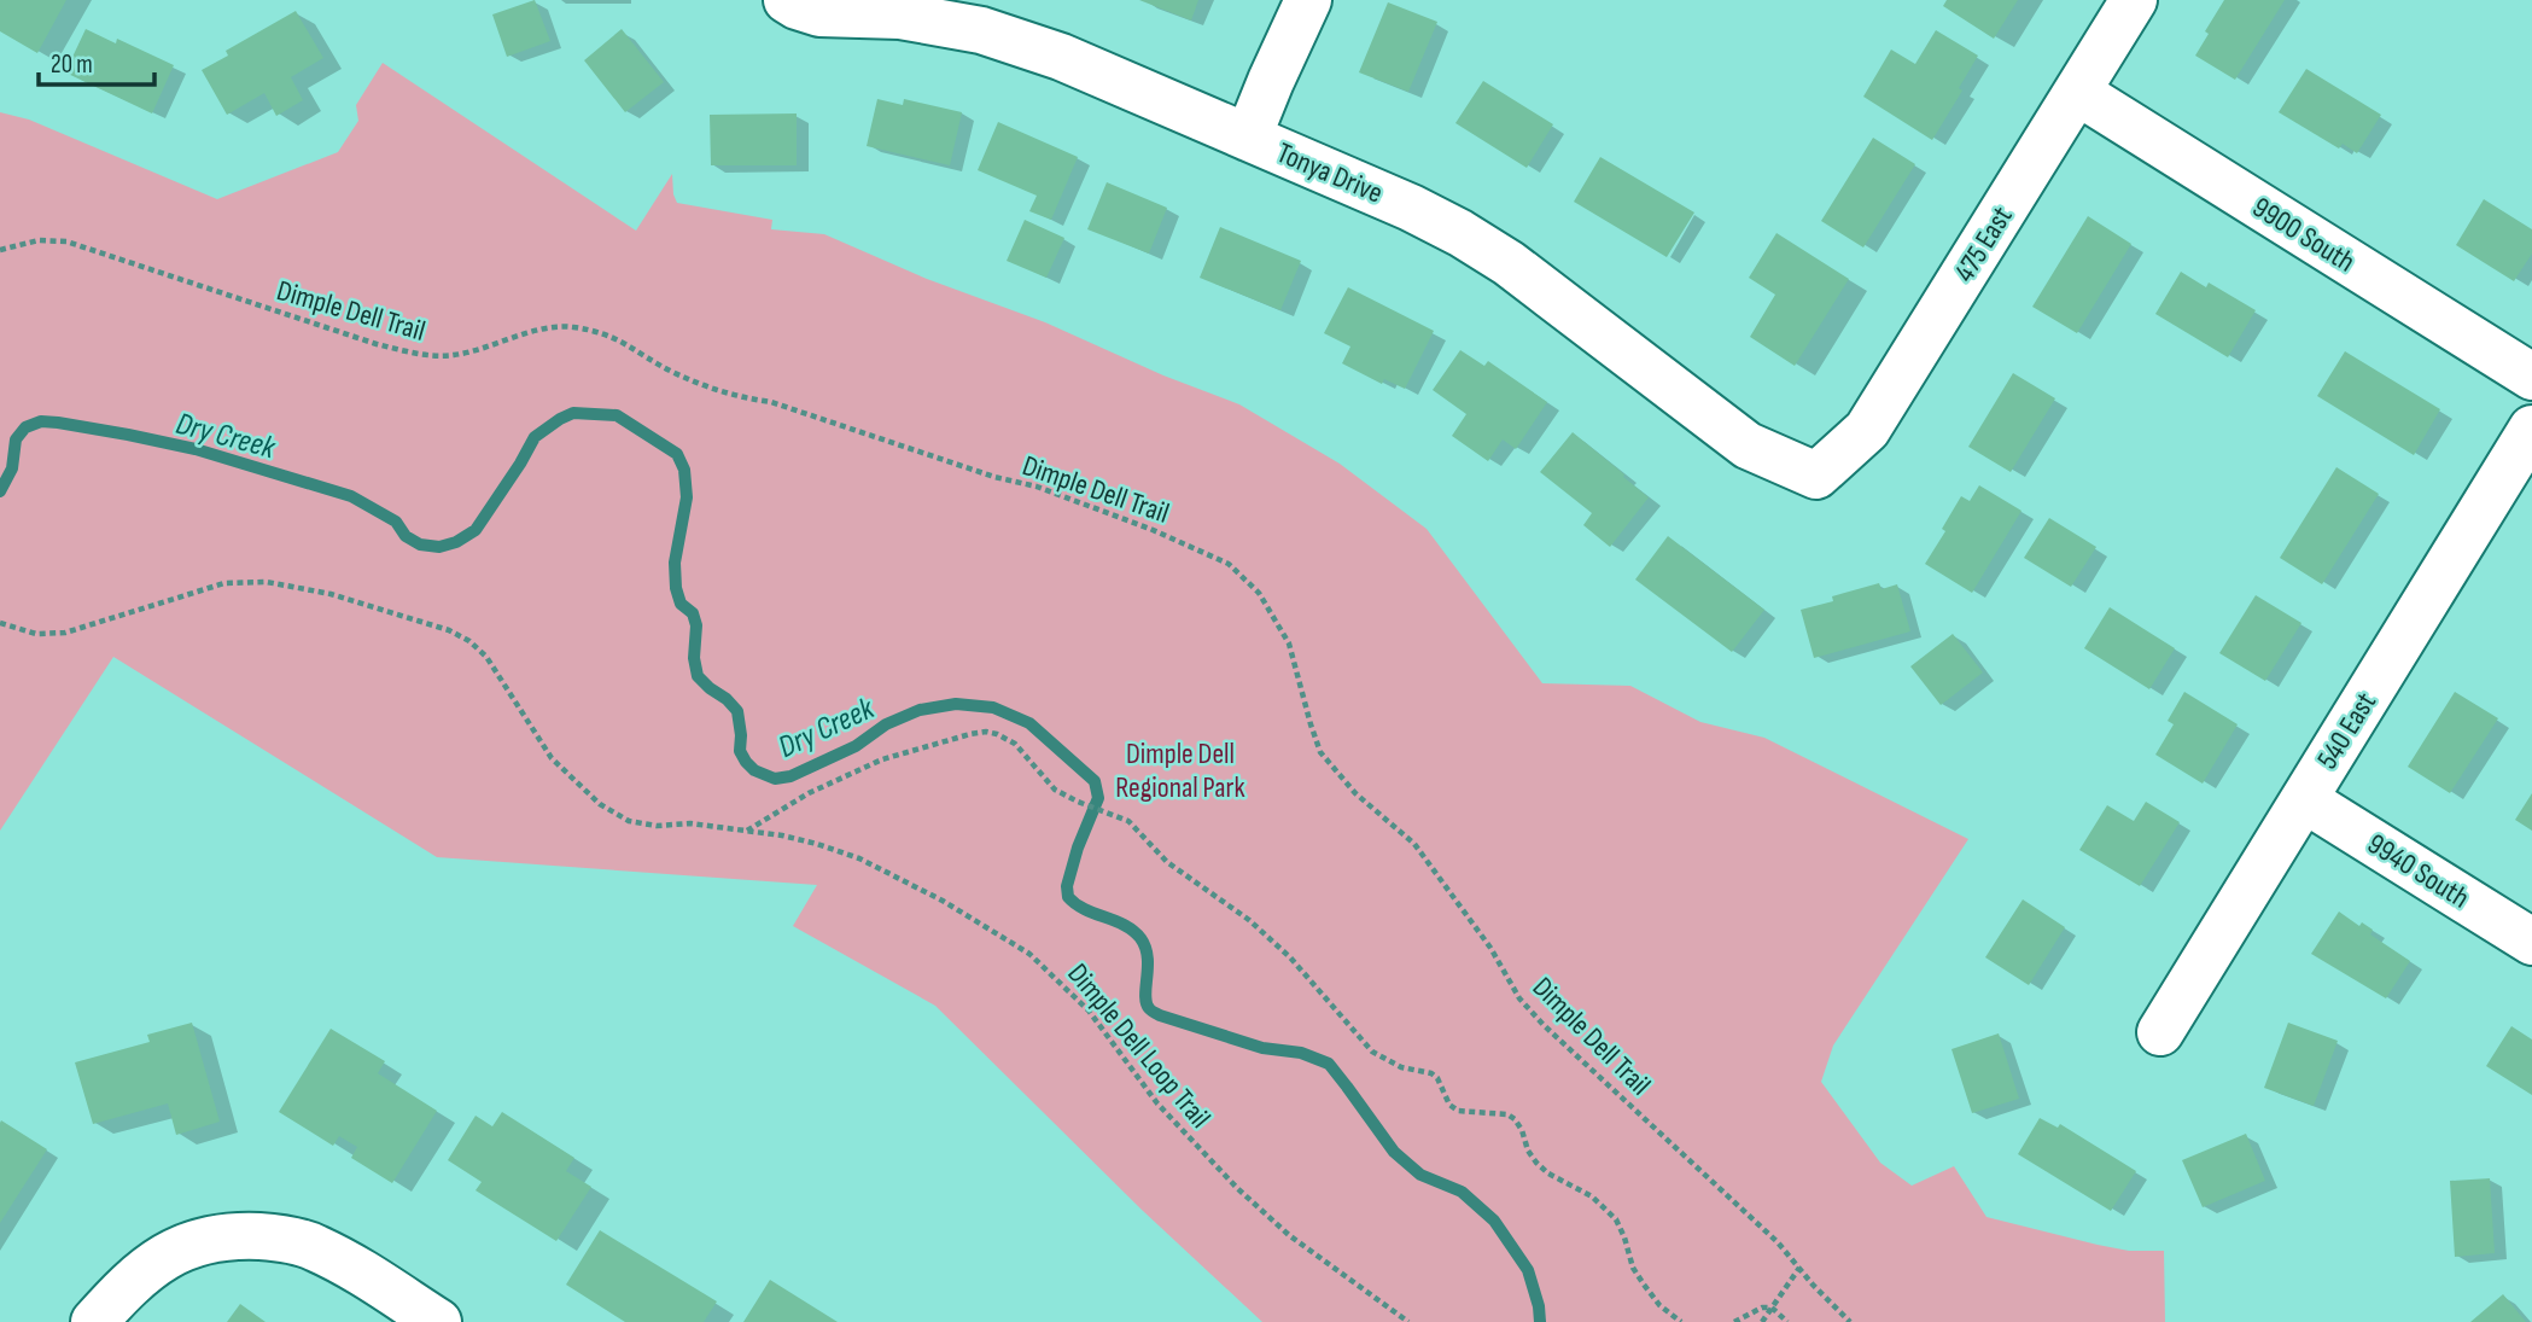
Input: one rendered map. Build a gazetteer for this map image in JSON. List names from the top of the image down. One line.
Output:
{"streets":{"street":["Tonya Drive","9900 South","475 East","540 East","9940 South"],"path":["Dimple Dell Trail","Dimple Dell Loop Trail"]},"crossings":[["Tonya Drive","475 East"],["9900 South","475 East"],["540 East","9940 South"]],"water":["Dry Creek"],"parks":["Dimple Dell Regional Park"],"scale_bar":"20 m"}
